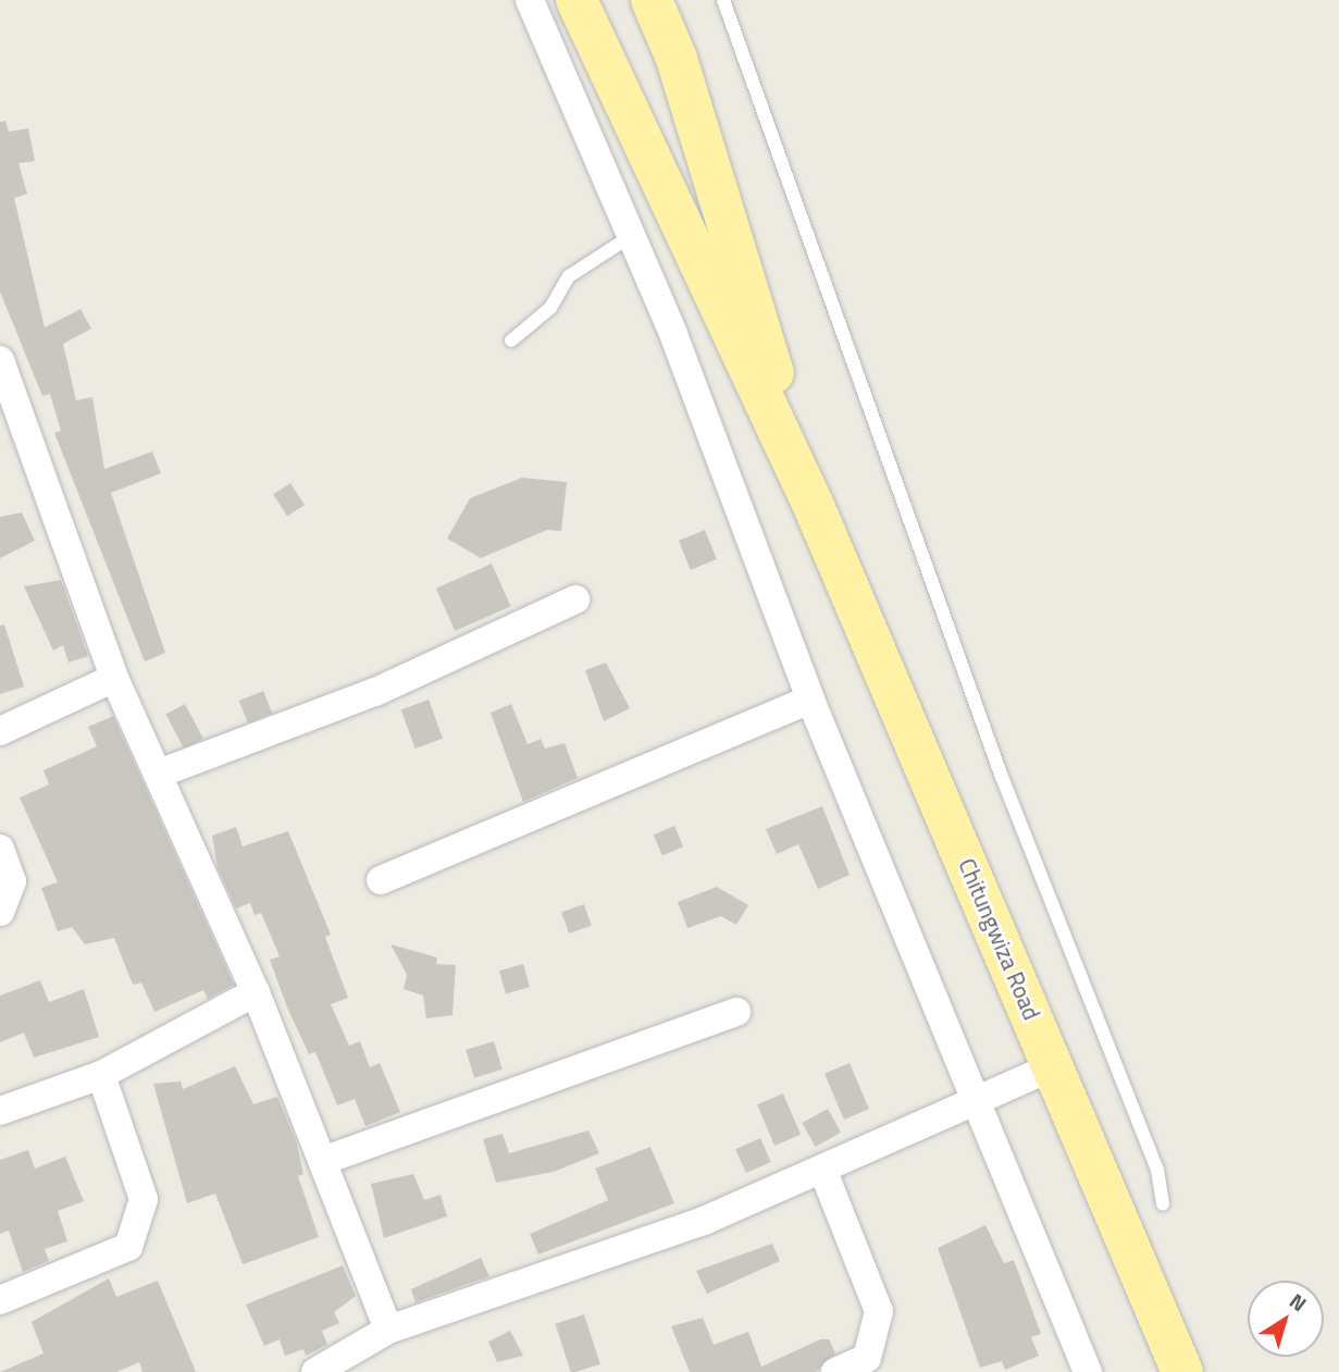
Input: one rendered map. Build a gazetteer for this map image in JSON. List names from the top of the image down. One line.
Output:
{"streets":{"main road":["Chitungwiza Road"]},"north":"top right"}
